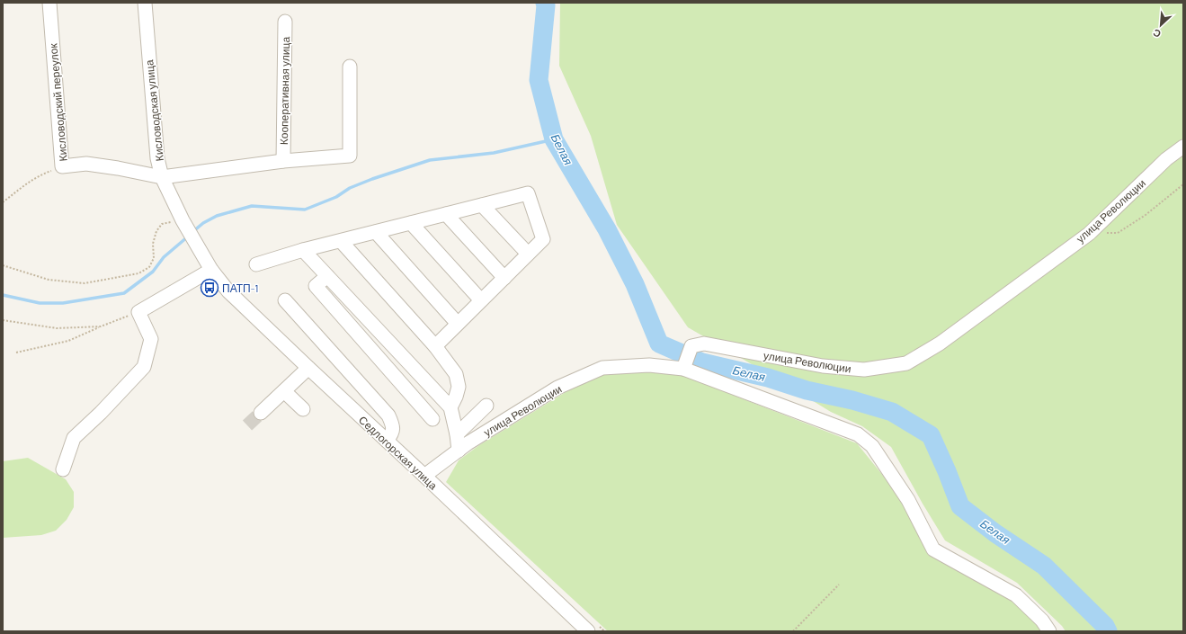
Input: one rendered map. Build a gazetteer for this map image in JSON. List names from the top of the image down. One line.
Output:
{"streets":{"street":["Кооперативная улица","Кисловодский переулок","Кисловодская улица","улица Революции","Седлогорская улица"]},"crossings":[["Кооперативная улица","Кисловодский переулок"],["Кооперативная улица","Кисловодская улица"],["Кисловодский переулок","Кисловодская улица"],["Кисловодская улица","Седлогорская улица"],["улица Революции","Седлогорская улица"]],"water":["Белая"],"places":{"bus stop":["ПАТП-1"]},"north":"bottom left"}
